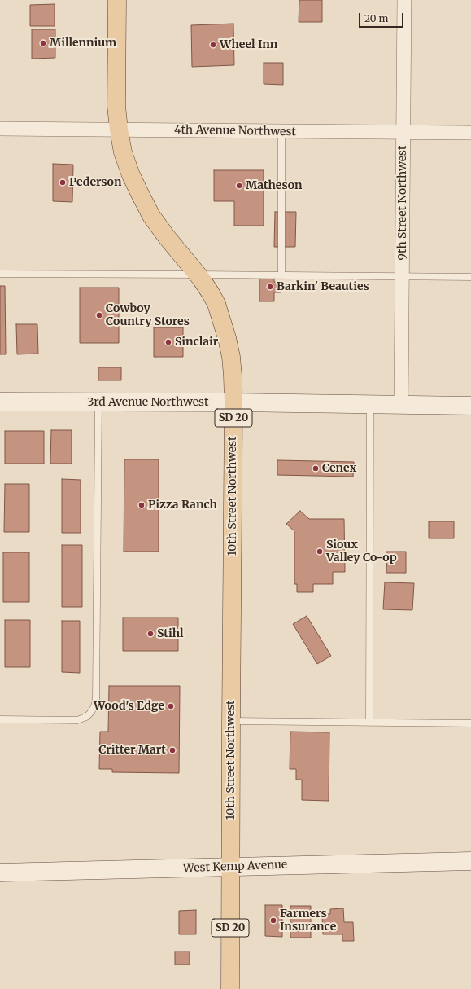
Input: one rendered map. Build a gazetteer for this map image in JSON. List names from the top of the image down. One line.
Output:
{"streets":{"main road":["3rd Avenue Northwest","SD 20","10th Street Northwest","West Kemp Avenue"],"street":["4th Avenue Northwest","9th Street Northwest"]},"crossings":[["4th Avenue Northwest","9th Street Northwest"],["4th Avenue Northwest","10th Street Northwest"],["9th Street Northwest","3rd Avenue Northwest"],["3rd Avenue Northwest","10th Street Northwest"],["SD 20","10th Street Northwest"],["SD 20","West Kemp Avenue"],["10th Street Northwest","West Kemp Avenue"]],"places":["Millennium","Wheel Inn","Pederson","Matheson","Barkin' Beauties","Cowboy Country Stores","Sinclair","Cenex","Pizza Ranch","Sioux Valley Co-op","Stihl","Wood's Edge","Critter Mart","Farmers Insurance"],"scale_bar":"20 m"}
